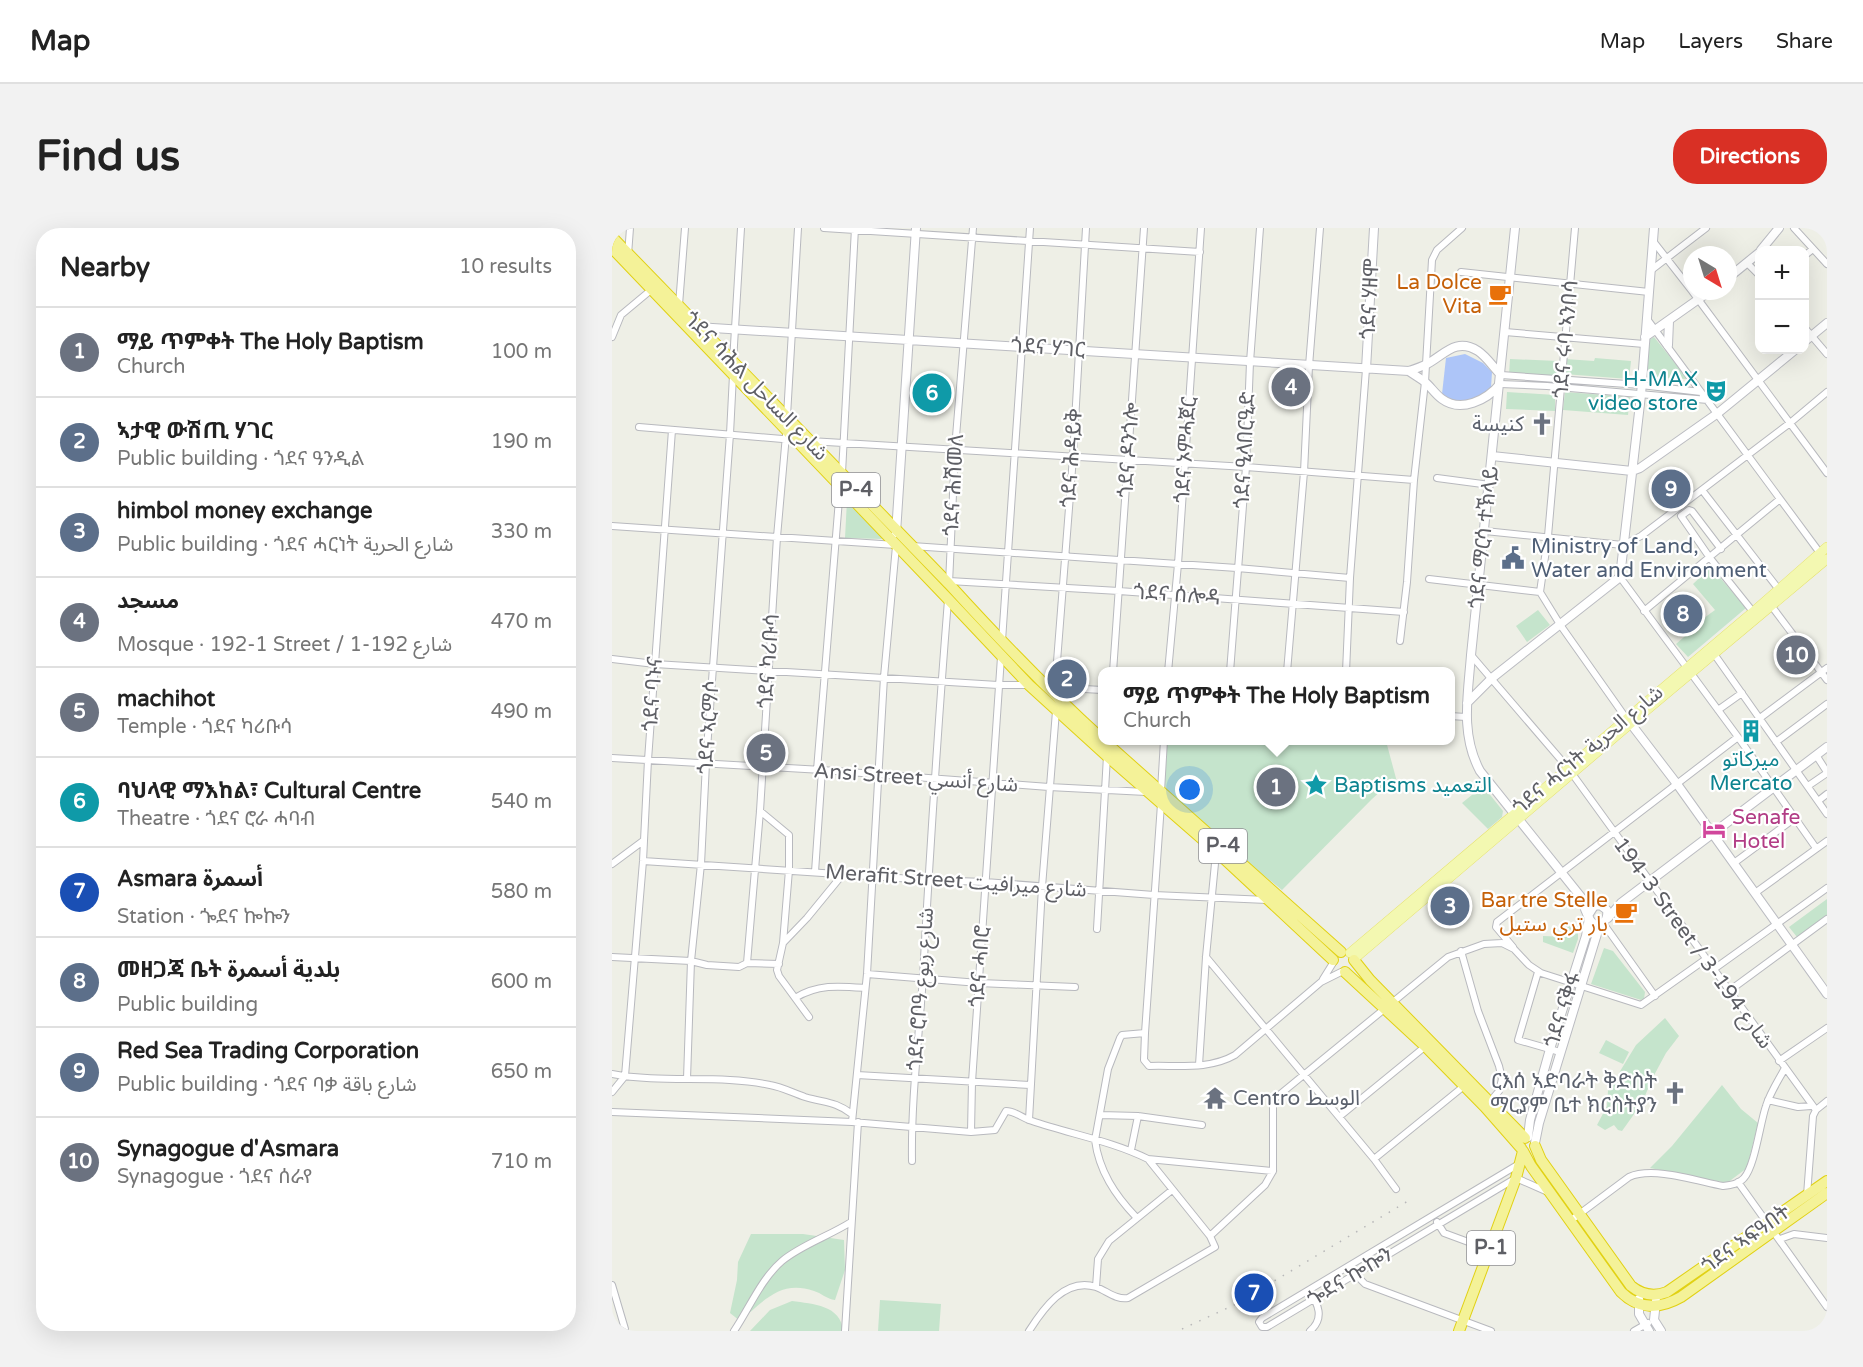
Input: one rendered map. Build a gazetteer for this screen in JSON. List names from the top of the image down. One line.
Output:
{"streets":{"highway":["ጎደና ሳሕል شارع الساحل","P-4","ጎደና ኣፍዓበት","P-1"],"main road":["ጎደና ሓርነት شارع الحرية"],"street":["ጎደና ሃዘሞ","ጎደና ሩባ ኣንበሳ","ጎደና ሃገር","ጎደና ዶንጎሎ","ጎደና ኦምሓጀር","ጎደና ዒላበርዒድ","ጎደና ሕዳይቅ","ጎደና ሕሽመለ","ጎደና ማርሳ ተኽላይ","ጎደና ሰሎዳ","ጎደና ካሪቡሳ","ጎደና ባኑና","ጎደና ኣርማሶ","Ansi Street شارع أنسي","Merafit Street شارع ميرافيت","194-3 Street / شارع 194-3","ጎደና ሓበሮ","ጎደና ሮቦዓ شارع ربوع","ጎደና ናቅፋ","ጐደና ኰኰን"]},"crossings":[["ጎደና ሃዘሞ","ጎደና ሃገር"],["ጎደና ሃገር","ጎደና ሳሕል شارع الساحل"],["ጎደና ሃገር","ጎደና ዶንጎሎ"],["ጎደና ሃገር","ጎደና ኦምሓጀር"],["ጎደና ሃገር","ጎደና ዒላበርዒድ"],["ጎደና ሃገር","ጎደና ሕዳይቅ"],["ጎደና ሃገር","ጎደና ሕሽመለ"],["ጎደና ሃገር","ጎደና ካሪቡሳ"],["ጎደና ሃገር","ጎደና ኣርማሶ"],["ጎደና ሃገር","ጎደና ሓበሮ"],["ጎደና ሳሕል شارع الساحل","ጎደና ሕዳይቅ"],["ጎደና ሳሕል شارع الساحل","ጎደና ሕሽመለ"],["ጎደና ሳሕል شارع الساحل","P-4"],["ጎደና ሳሕል شارع الساحل","ጎደና ሰሎዳ"],["ጎደና ሳሕል شارع الساحل","ጎደና ካሪቡሳ"],["ጎደና ሳሕል شارع الساحل","ጎደና ኣርማሶ"],["ጎደና ሳሕል شارع الساحل","ጎደና ሓርነት شارع الحرية"],["ጎደና ሳሕል شارع الساحل","Ansi Street شارع أنسي"],["ጎደና ሳሕል شارع الساحل","Merafit Street شارع ميرافيت"],["ጎደና ሳሕል شارع الساحل","ጎደና ሓበሮ"],["ጎደና ሳሕል شارع الساحل","ጎደና ሮቦዓ شارع ربوع"],["ጎደና ዶንጎሎ","ጎደና ሰሎዳ"],["ጎደና ኦምሓጀር","ጎደና ሰሎዳ"],["ጎደና ዒላበርዒድ","ጎደና ሰሎዳ"],["ጎደና ሕዳይቅ","ጎደና ሰሎዳ"],["ጎደና ሕሽመለ","ጎደና ሰሎዳ"],["ጎደና ሕሽመለ","ጎደና ሮቦዓ شارع ربوع"],["P-4","ጎደና ካሪቡሳ"],["P-4","ጎደና ኣርማሶ"],["ጎደና ማርሳ ተኽላይ","ጎደና ሓርነት شارع الحرية"],["ጎደና ማርሳ ተኽላይ","194-3 Street / شارع 194-3"],["ጎደና ሰሎዳ","ጎደና ሓበሮ"],["ጎደና ካሪቡሳ","Ansi Street شارع أنسي"],["ጎደና ካሪቡሳ","Merafit Street شارع ميرافيت"],["ጎደና ባኑና","Ansi Street شارع أنسي"],["ጎደና ባኑና","Merafit Street شارع ميرافيت"],["ጎደና ኣርማሶ","Ansi Street شارع أنسي"],["ጎደና ኣርማሶ","Merafit Street شارع ميرافيت"],["ጎደና ሓርነት شارع الحرية","194-3 Street / شارع 194-3"],["Ansi Street شارع أنسي","ጎደና ሓበሮ"],["Ansi Street شارع أنسي","ጎደና ሮቦዓ شارع ربوع"],["Merafit Street شارع ميرافيت","ጎደና ሓበሮ"],["Merafit Street شارع ميرافيت","ጎደና ሮቦዓ شارع ربوع"],["194-3 Street / شارع 194-3","ጎደና ናቅፋ"],["ጎደና ናቅፋ","P-1"],["P-1","ጐደና ኰኰን"]],"places":{"cafe":["La Dolce Vita","Bar tre Stelle بار تري ستيل"],"theatre":["H-MAX video store"],"church":["كنيسة","ርእሰ ኣድባራት ቅድስት ማርያም ቤተ ክርስትያን"],"public building":["Ministry of Land, Water and Environment"],"building":["ميركاتو Mercato"],"place":["Baptisms التعميد"],"hotel":["Senafe Hotel"],"temple":["Centro الوسط"]},"north":"bottom right","page":{"header":"Map","nav":["Map","Layers","Share"],"buttons":"Directions","title":"Find us","heading":["Nearby","10 results"],"map_buttons":["+","−"],"list":[{"mark":"1","name":"ማይ ጥምቀት The Holy Baptism","note":"Church","value":"100 m"},{"mark":"2","name":"ኣታዊ ውሽጢ ሃገር","note":"Public building · ጎደና ዓንዲል","value":"190 m"},{"mark":"3","name":"himbol money exchange","note":"Public building · ጎደና ሓርነት شارع الحرية","value":"330 m"},{"mark":"4","name":"مسجد","note":"Mosque · 192-1 Street / شارع 192-1","value":"470 m"},{"mark":"5","name":"machihot","note":"Temple · ጎደና ካሪቡሳ","value":"490 m"},{"mark":"6","name":"ባህላዊ ማእከል፣ Cultural Centre","note":"Theatre · ጎደና ሮራ ሓባብ","value":"540 m"},{"mark":"7","name":"Asmara أسمرة","note":"Station · ጐደና ኰኰን","value":"580 m"},{"mark":"8","name":"መዘጋጃ ቤት بلدية أسمرة","note":"Public building","value":"600 m"},{"mark":"9","name":"Red Sea Trading Corporation","note":"Public building · ጎደና ባቃ شارع باقة","value":"650 m"},{"mark":"10","name":"Synagogue d'Asmara","note":"Synagogue · ጎደና ሰራየ","value":"710 m"}],"pins":["4","6","9","8","10","2","5","1","3","7"],"popup":["ማይ ጥምቀት The Holy Baptism","Church"]}}
